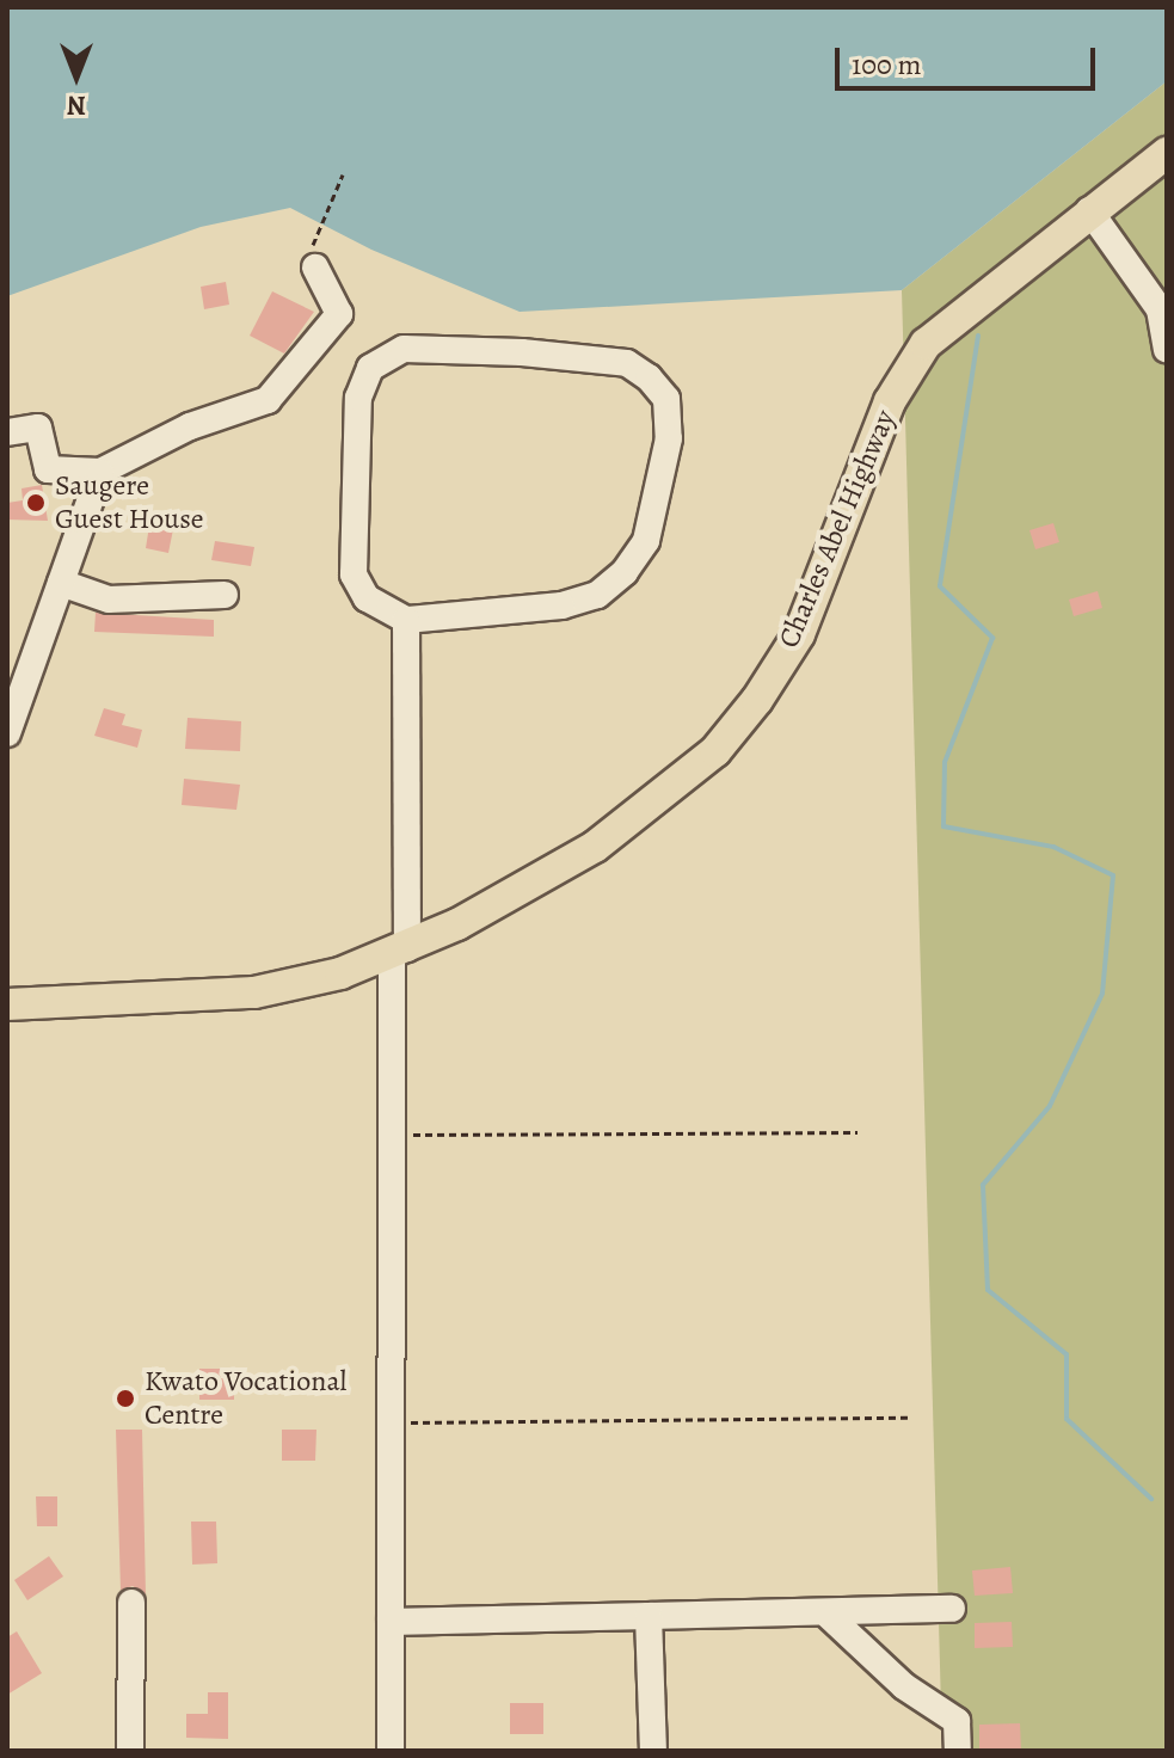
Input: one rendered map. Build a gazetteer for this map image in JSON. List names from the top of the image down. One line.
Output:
{"streets":{"main road":["Charles Abel Highway"]},"places":["Saugere Guest House","Kwato Vocational Centre"],"scale_bar":"100 m","north":"bottom"}
